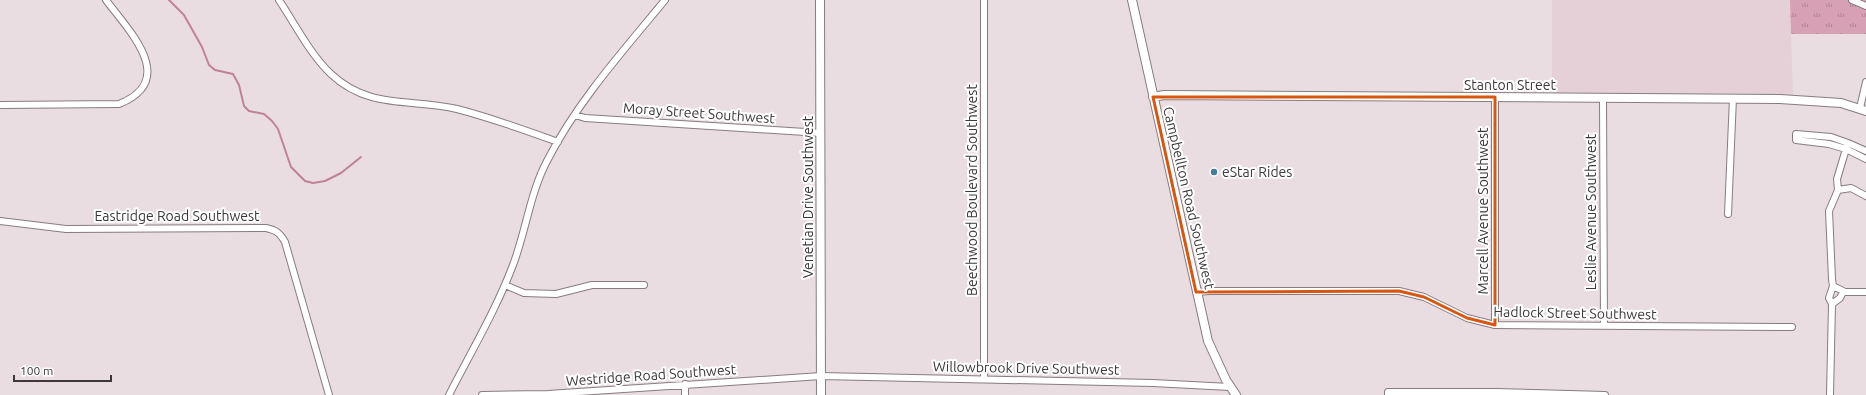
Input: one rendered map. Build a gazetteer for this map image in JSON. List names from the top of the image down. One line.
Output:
{"streets":{"street":["Stanton Street","Moray Street Southwest","Beechwood Boulevard Southwest","Venetian Drive Southwest","Campbellton Road Southwest","Marcell Avenue Southwest","Leslie Avenue Southwest","Eastridge Road Southwest","Hadlock Street Southwest","Willowbrook Drive Southwest","Westridge Road Southwest"]},"crossings":[["Stanton Street","Campbellton Road Southwest"],["Stanton Street","Marcell Avenue Southwest"],["Stanton Street","Leslie Avenue Southwest"],["Moray Street Southwest","Venetian Drive Southwest"],["Beechwood Boulevard Southwest","Willowbrook Drive Southwest"],["Venetian Drive Southwest","Willowbrook Drive Southwest"],["Venetian Drive Southwest","Westridge Road Southwest"],["Campbellton Road Southwest","Hadlock Street Southwest"],["Campbellton Road Southwest","Willowbrook Drive Southwest"],["Marcell Avenue Southwest","Hadlock Street Southwest"],["Leslie Avenue Southwest","Hadlock Street Southwest"],["Willowbrook Drive Southwest","Westridge Road Southwest"]],"places":["eStar Rides"],"scale_bar":"100 m"}
